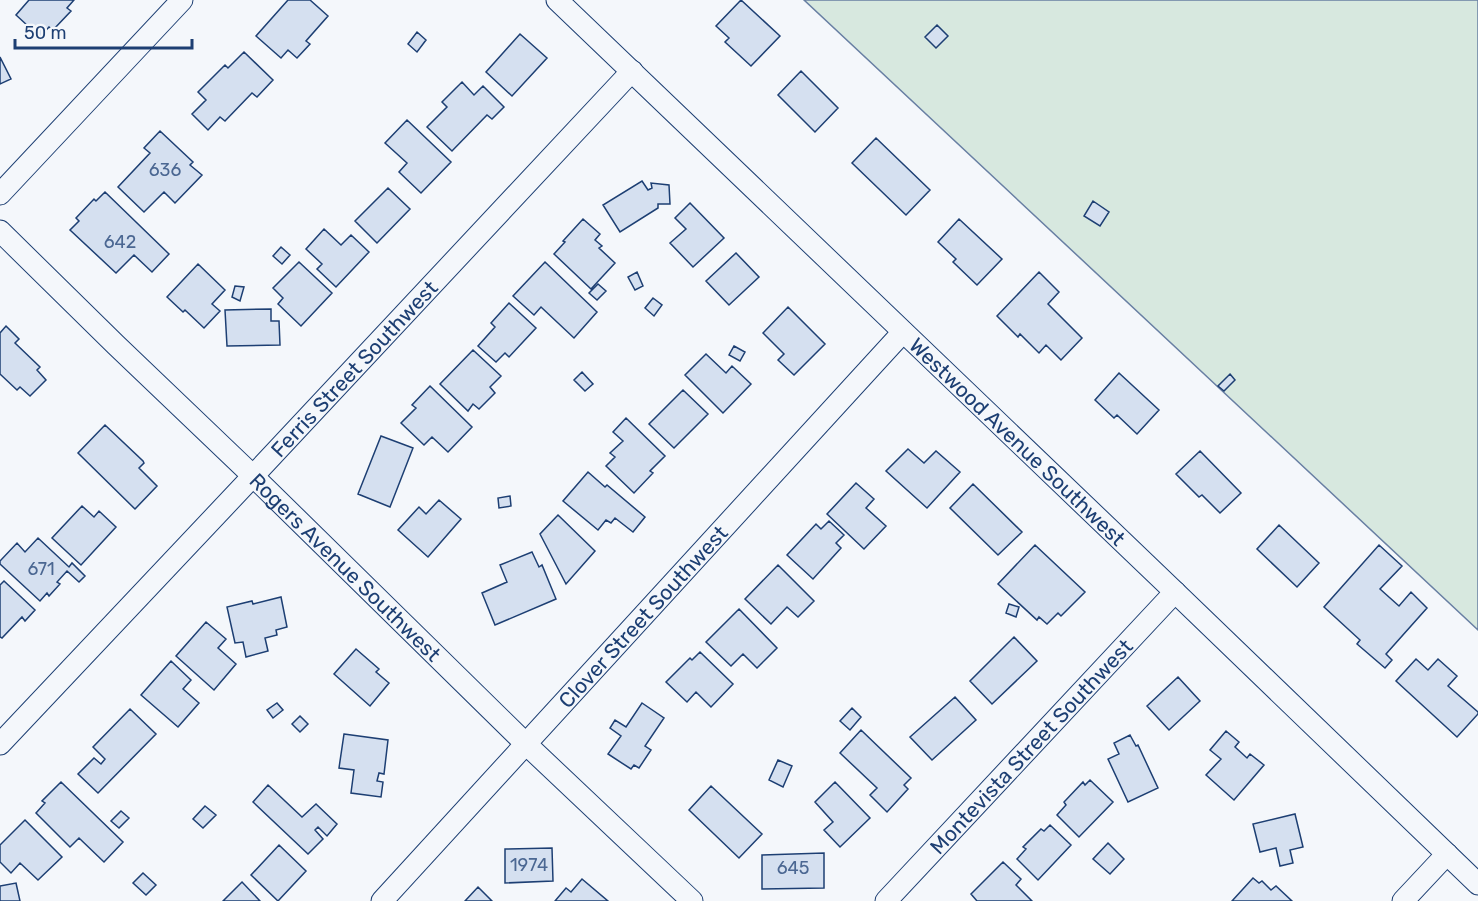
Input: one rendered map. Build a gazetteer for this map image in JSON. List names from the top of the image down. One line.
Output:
{"streets":{"street":["Ferris Street Southwest","Westwood Avenue Southwest","Rogers Avenue Southwest","Clover Street Southwest","Montevista Street Southwest"]},"crossings":[["Ferris Street Southwest","Westwood Avenue Southwest"],["Ferris Street Southwest","Rogers Avenue Southwest"],["Westwood Avenue Southwest","Clover Street Southwest"],["Westwood Avenue Southwest","Montevista Street Southwest"],["Rogers Avenue Southwest","Clover Street Southwest"]],"house_numbers":["636","642","671","1974","645"],"scale_bar":"50 m"}
